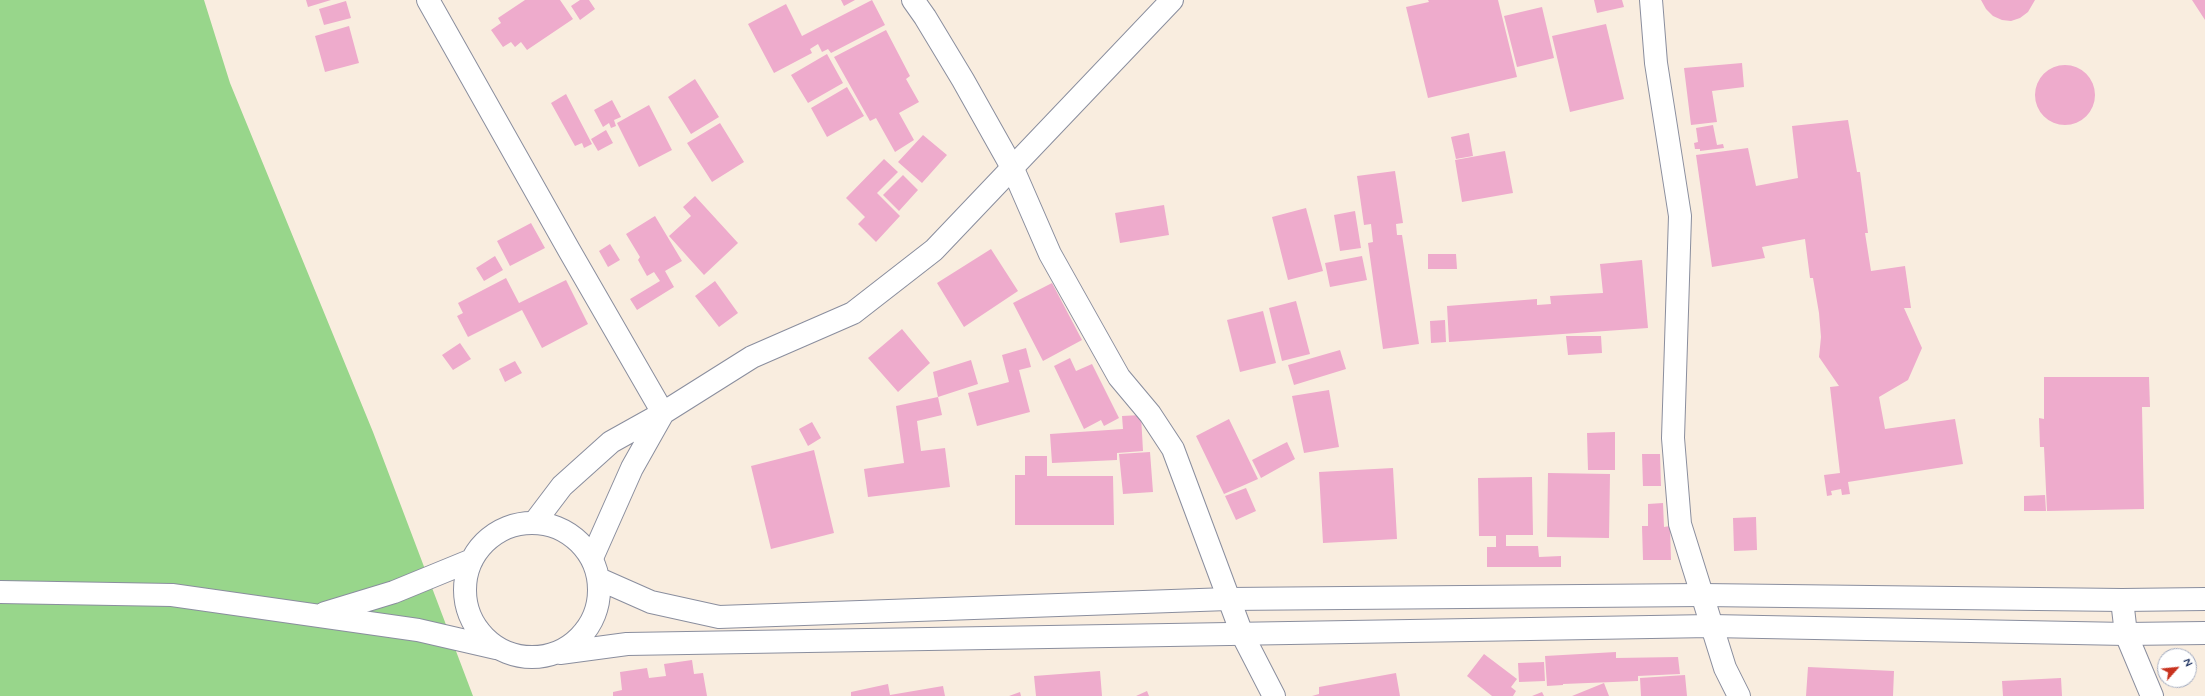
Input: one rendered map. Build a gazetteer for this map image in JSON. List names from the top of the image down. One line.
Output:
{"north":"top right"}
